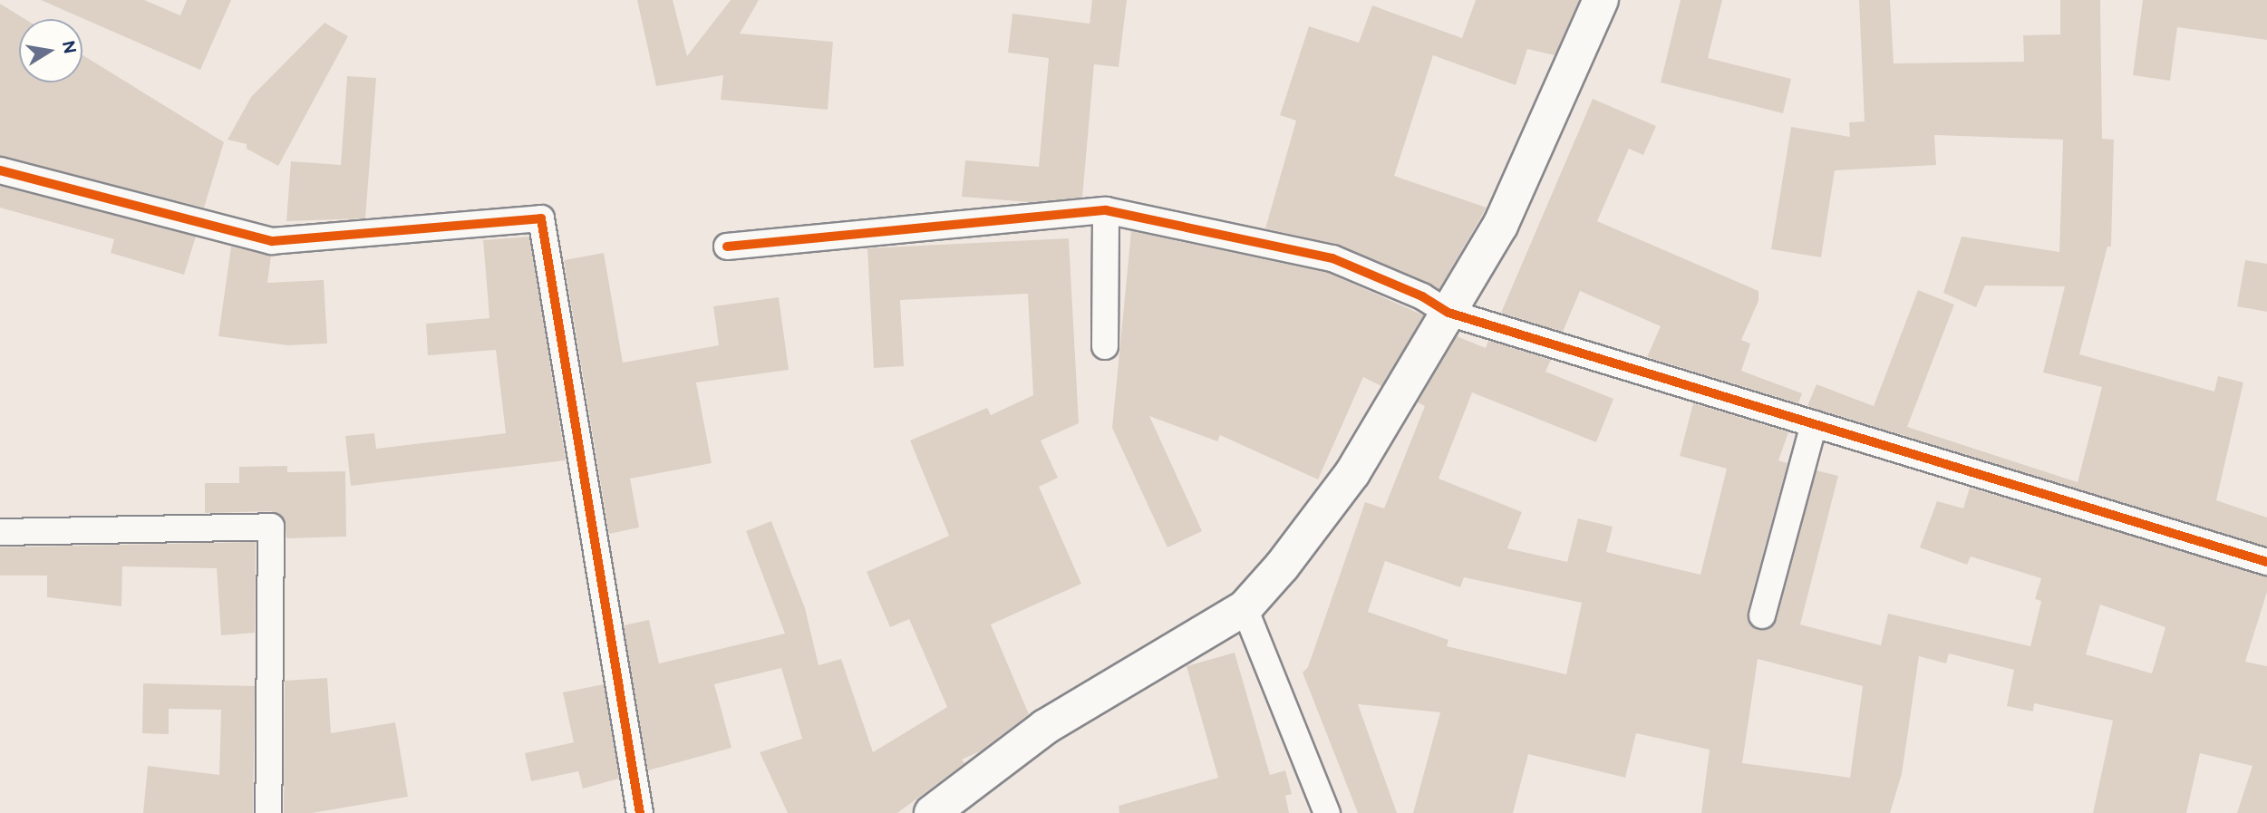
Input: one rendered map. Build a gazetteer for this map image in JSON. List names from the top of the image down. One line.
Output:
{"north":"right"}
